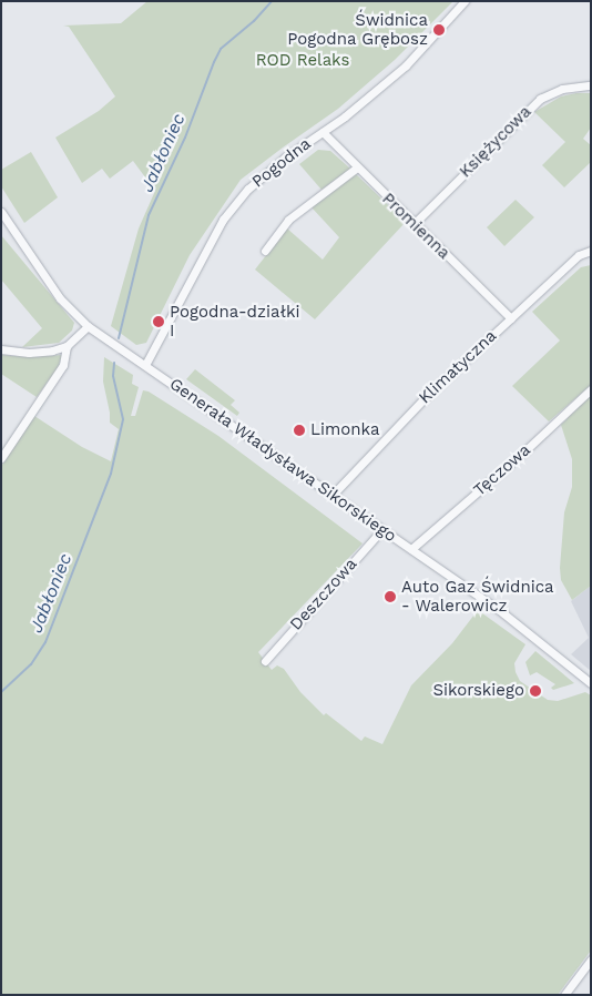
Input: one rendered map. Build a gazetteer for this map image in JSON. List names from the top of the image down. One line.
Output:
{"streets":{"street":["Księżycowa","Pogodna","Promienna","Klimatyczna","Generała Władysława Sikorskiego","Tęczowa","Deszczowa"]},"crossings":[["Księżycowa","Promienna"],["Pogodna","Promienna"],["Pogodna","Generała Władysława Sikorskiego"],["Promienna","Klimatyczna"],["Klimatyczna","Generała Władysława Sikorskiego"],["Generała Władysława Sikorskiego","Tęczowa"],["Generała Władysława Sikorskiego","Deszczowa"]],"water":["Jabłoniec"],"parks":["ROD Relaks"],"places":["Świdnica Pogodna Grębosz","Pogodna-działki I","Limonka","Auto Gaz Świdnica - Walerowicz","Sikorskiego"]}
